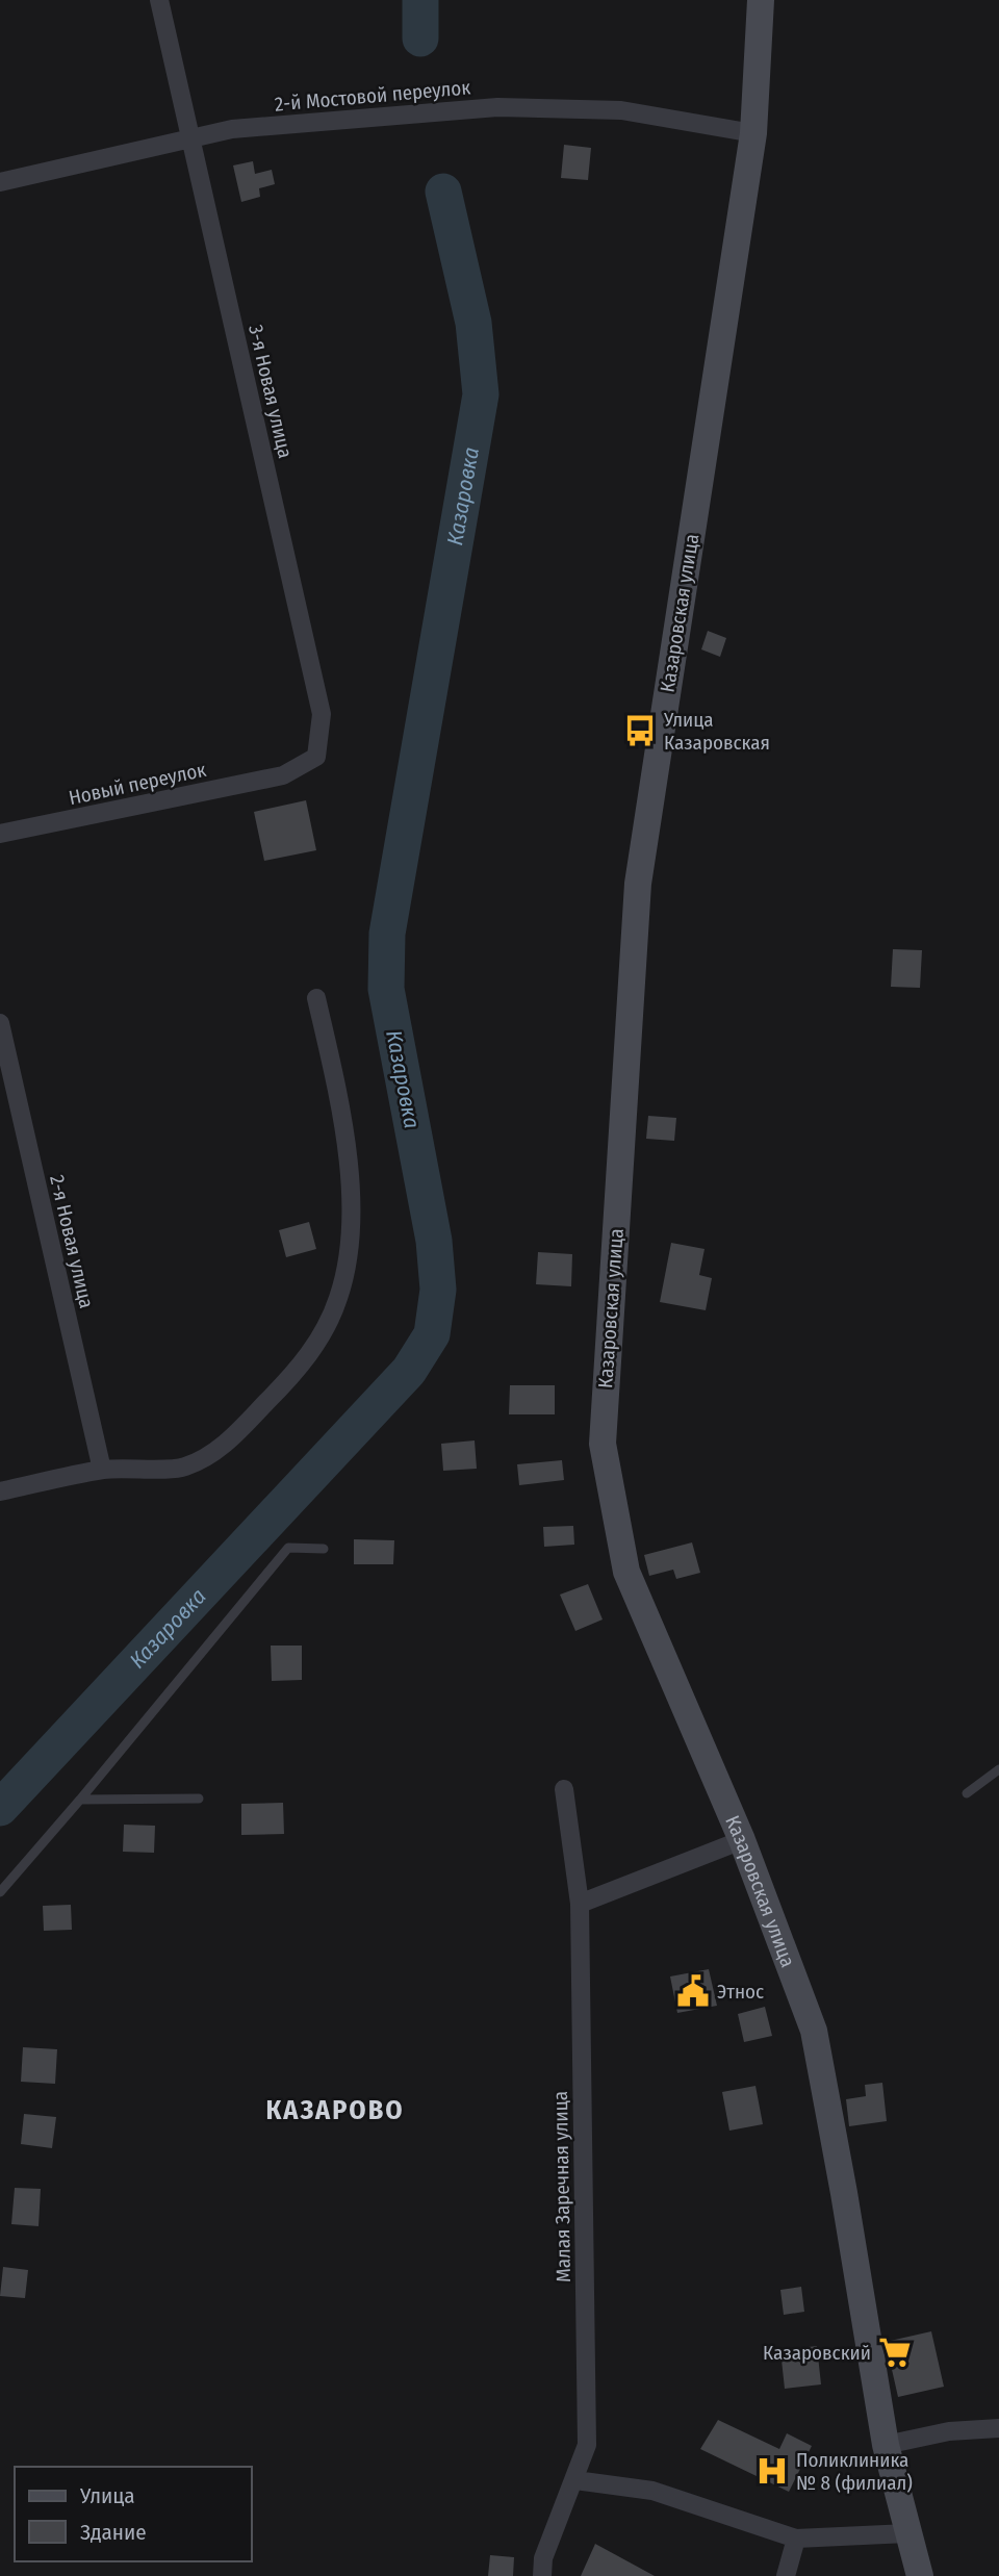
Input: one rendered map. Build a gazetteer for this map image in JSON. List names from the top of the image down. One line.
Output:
{"streets":{"street":["2-й Мостовой переулок","3-я Новая улица","Казаровская улица","Новый переулок","2-я Новая улица","Малая Заречная улица"]},"crossings":[["2-й Мостовой переулок","3-я Новая улица"],["2-й Мостовой переулок","Казаровская улица"],["3-я Новая улица","Новый переулок"]],"districts":["КАЗАРОВО"],"water":["Казаровка"],"places":{"bus stop":["Улица Казаровская"],"public building":["Этнос"],"supermarket":["Казаровский"],"hospital":["Поликлиника № 8 (филиал)"]},"legend":["Улица","Здание"]}
